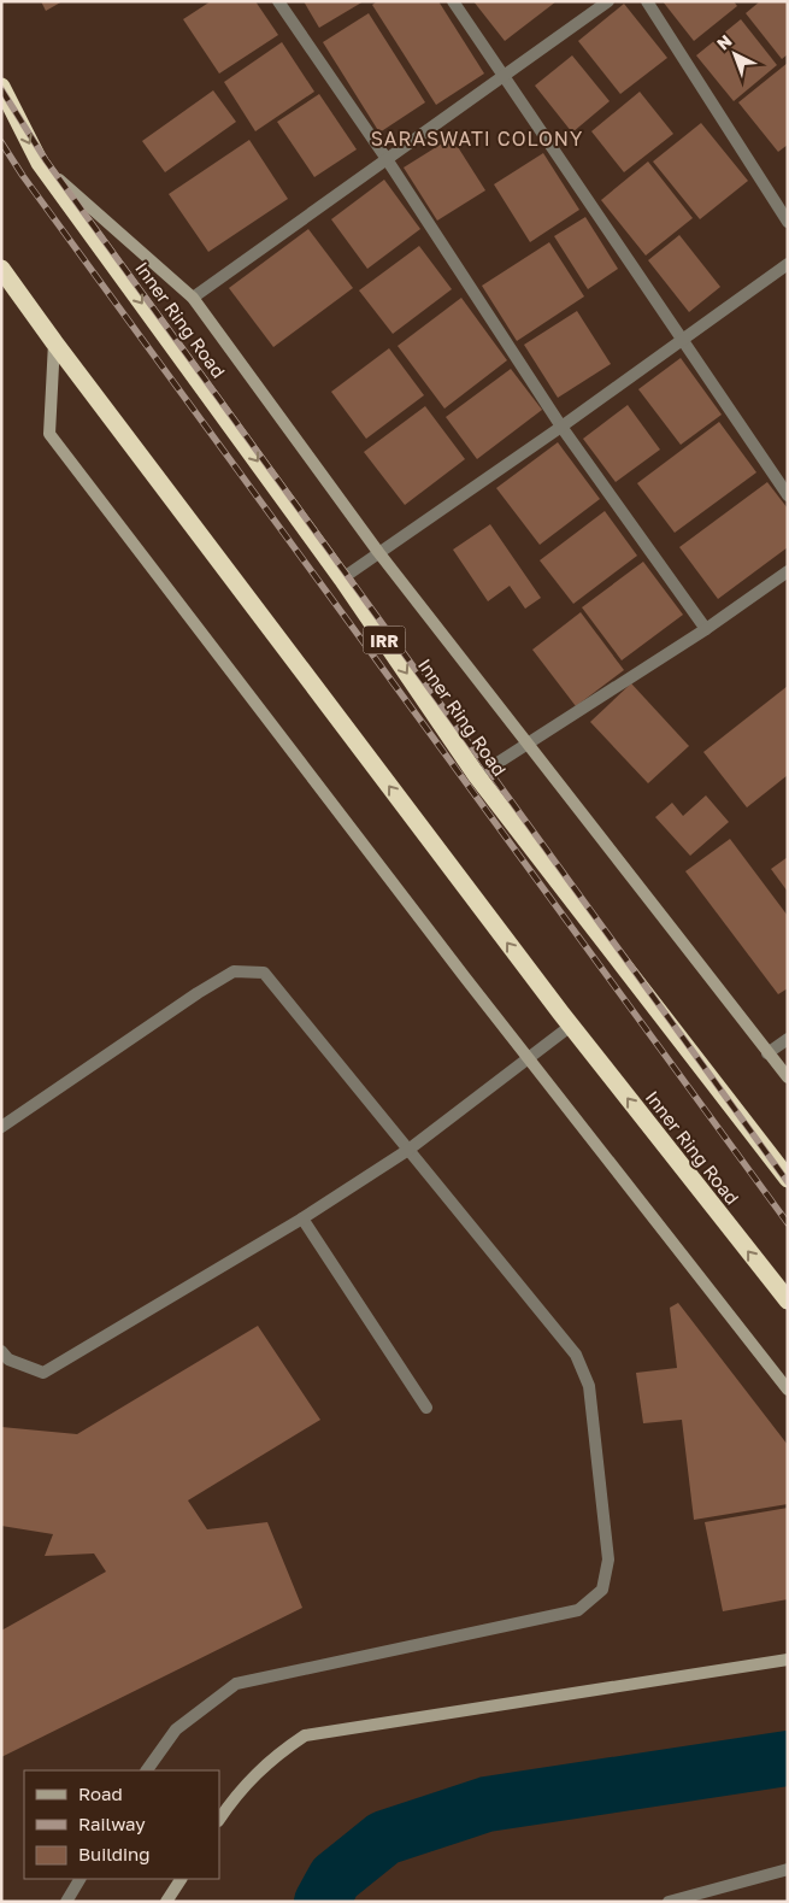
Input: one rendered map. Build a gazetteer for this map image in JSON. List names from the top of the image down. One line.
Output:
{"streets":{"highway":["Inner Ring Road","IRR"]},"districts":["SARASWATI COLONY"],"legend":["Road","Railway","Building"],"north":"top left"}
